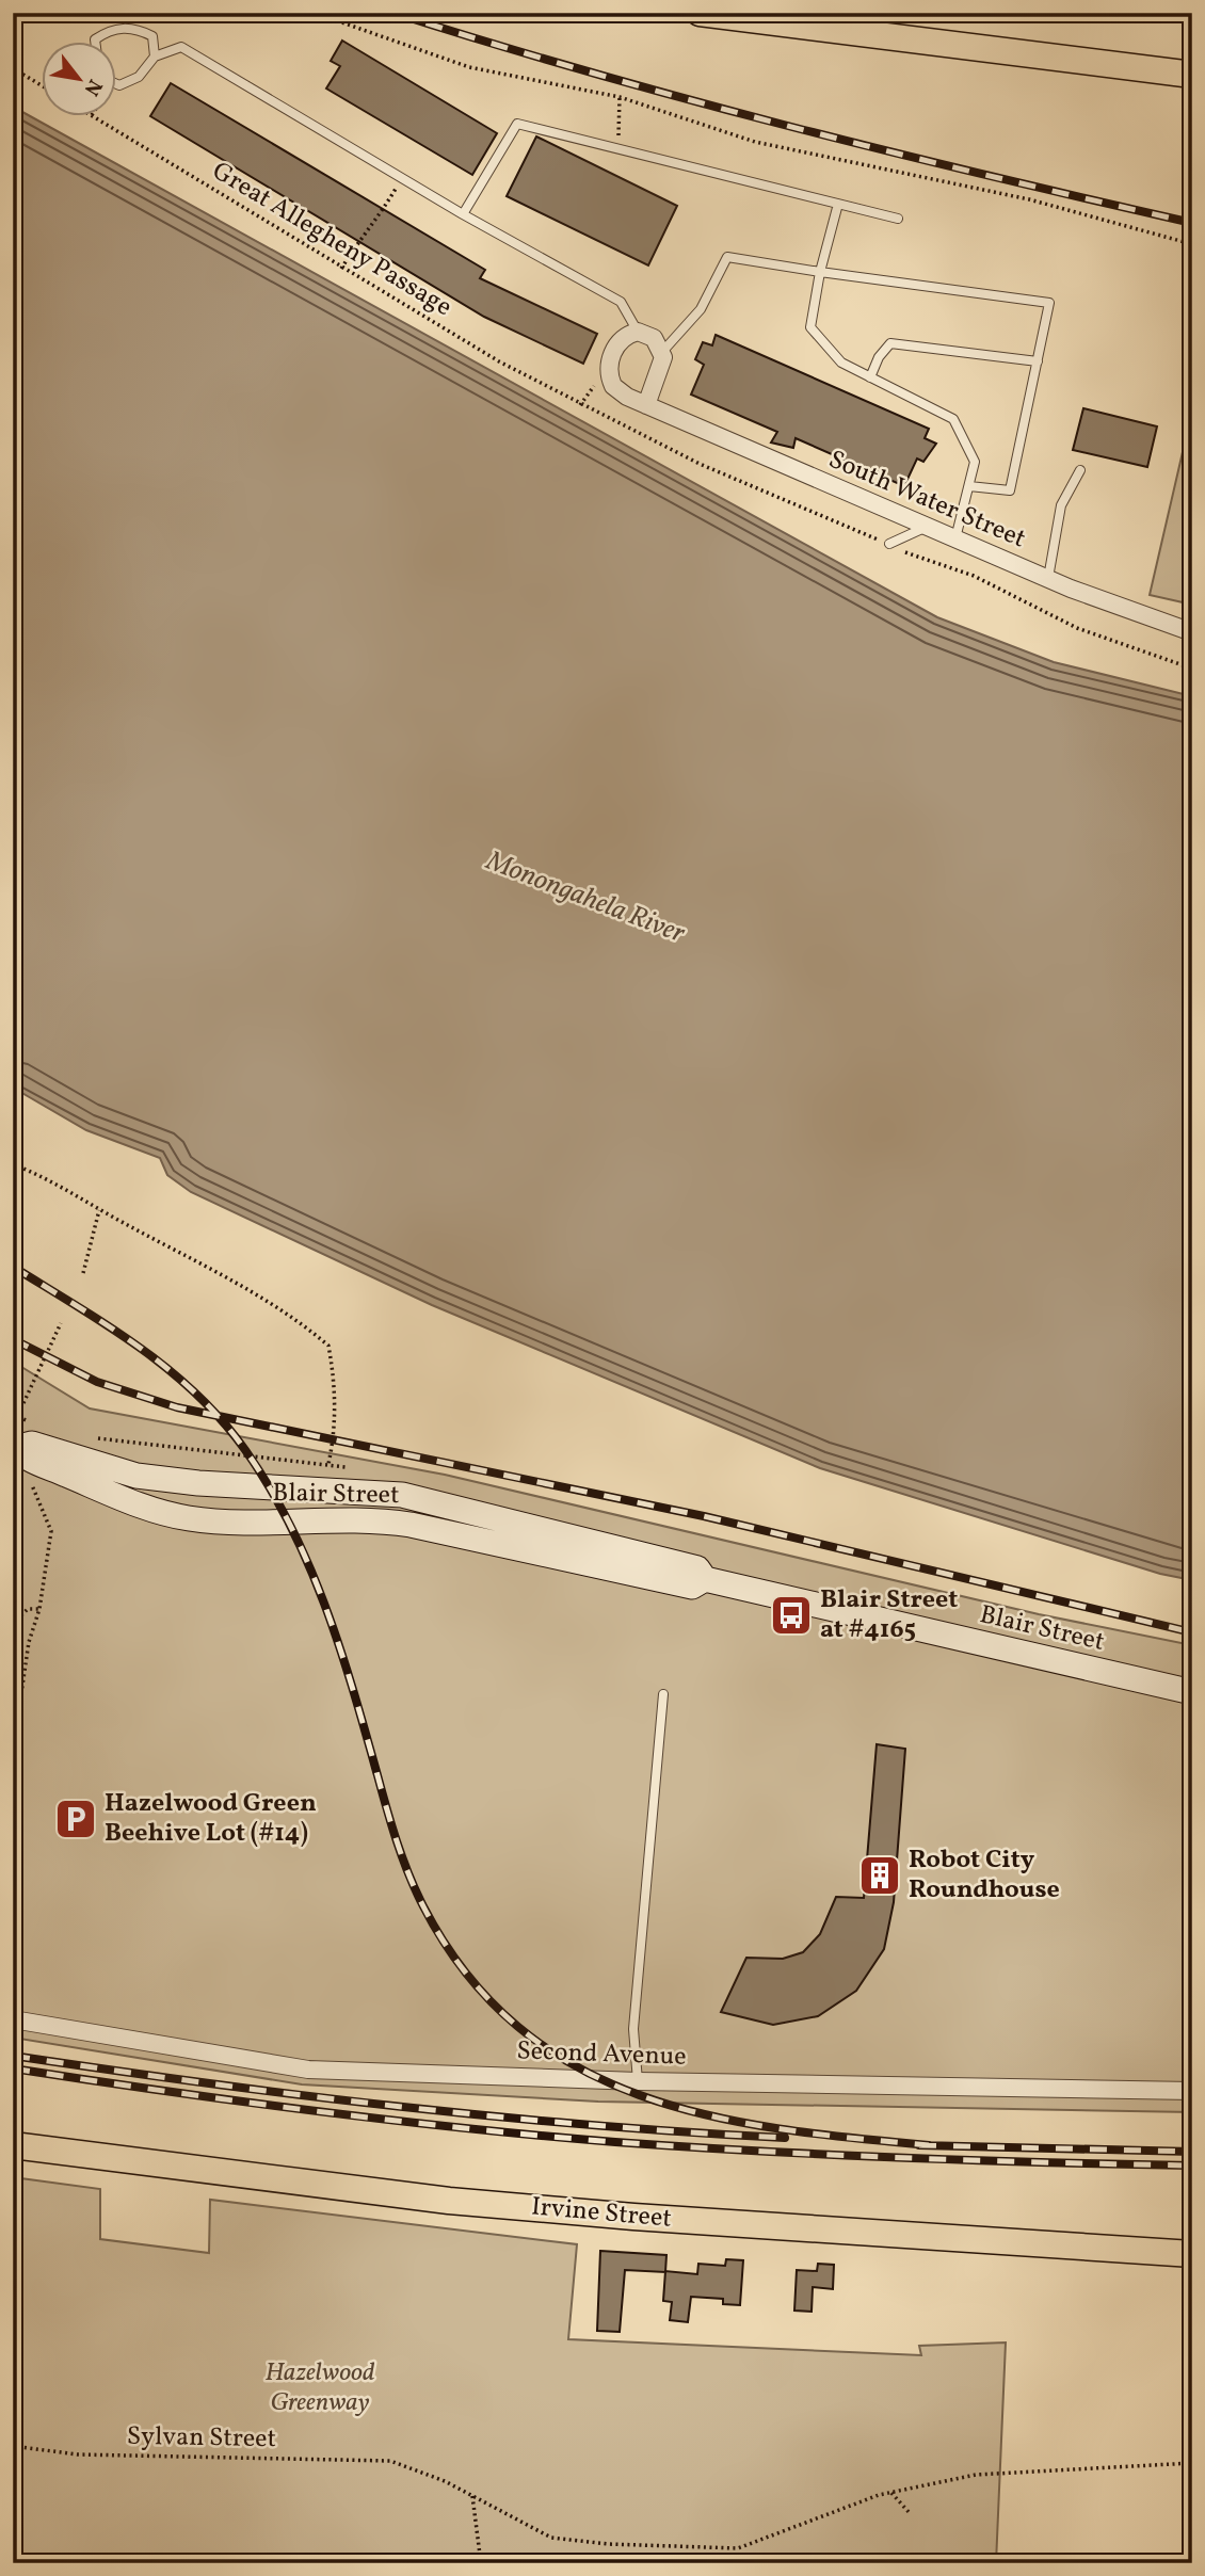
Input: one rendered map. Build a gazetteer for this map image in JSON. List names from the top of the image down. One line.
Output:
{"streets":{"main road":["Irvine Street"],"street":["South Water Street","Blair Street","Second Avenue"],"path":["Great Allegheny Passage","Sylvan Street"]},"water":["Monongahela River"],"parks":["Hazelwood Greenway"],"places":{"bus stop":["Blair Street at #4165"],"parking":["Hazelwood Green Beehive Lot (#14)"],"building":["Robot City Roundhouse"]},"north":"bottom right"}
